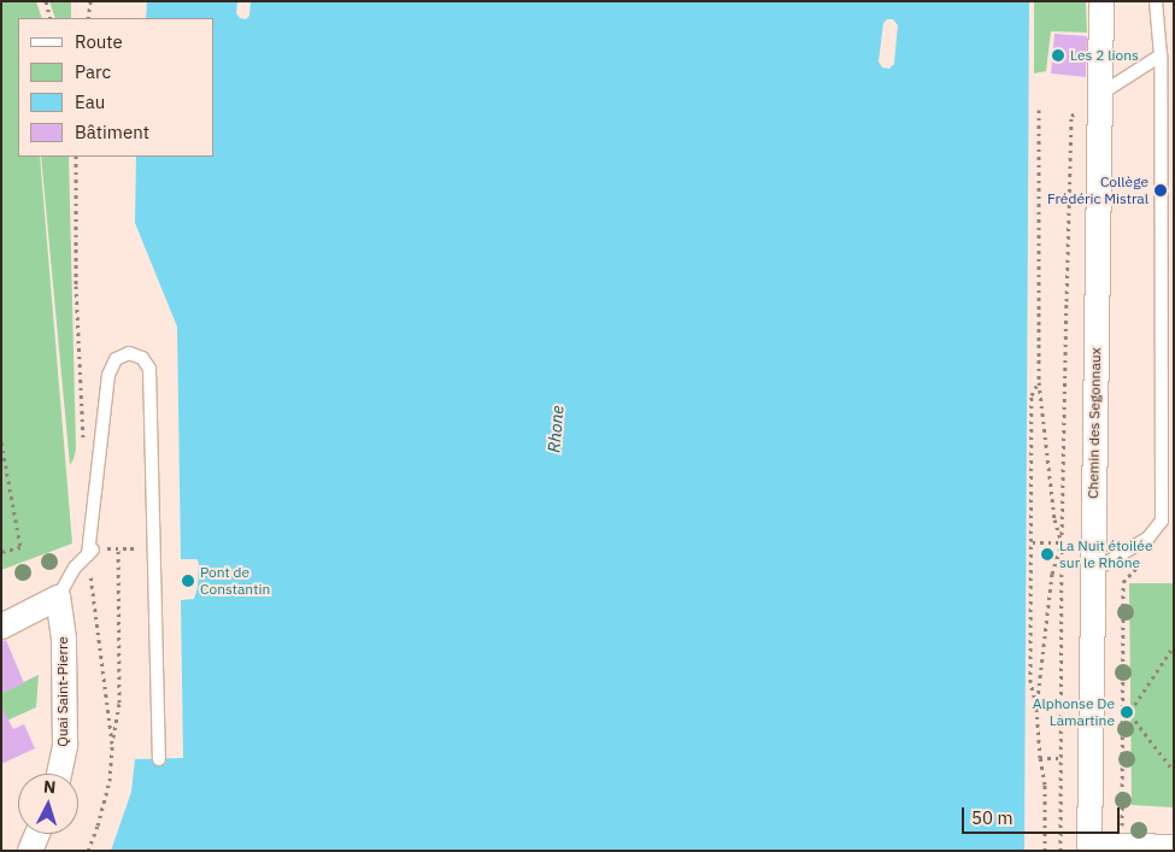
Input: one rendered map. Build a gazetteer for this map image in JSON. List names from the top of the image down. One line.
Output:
{"streets":{"street":["Chemin des Segonnaux","Quai Saint-Pierre"]},"water":["Rhone"],"places":["Les 2 lions","Collège Frédéric Mistral","La Nuit étoilée sur le Rhône","Pont de Constantin","Alphonse De Lamartine"],"legend":["Route","Parc","Eau","Bâtiment"],"scale_bar":"50 m","north":"top"}
